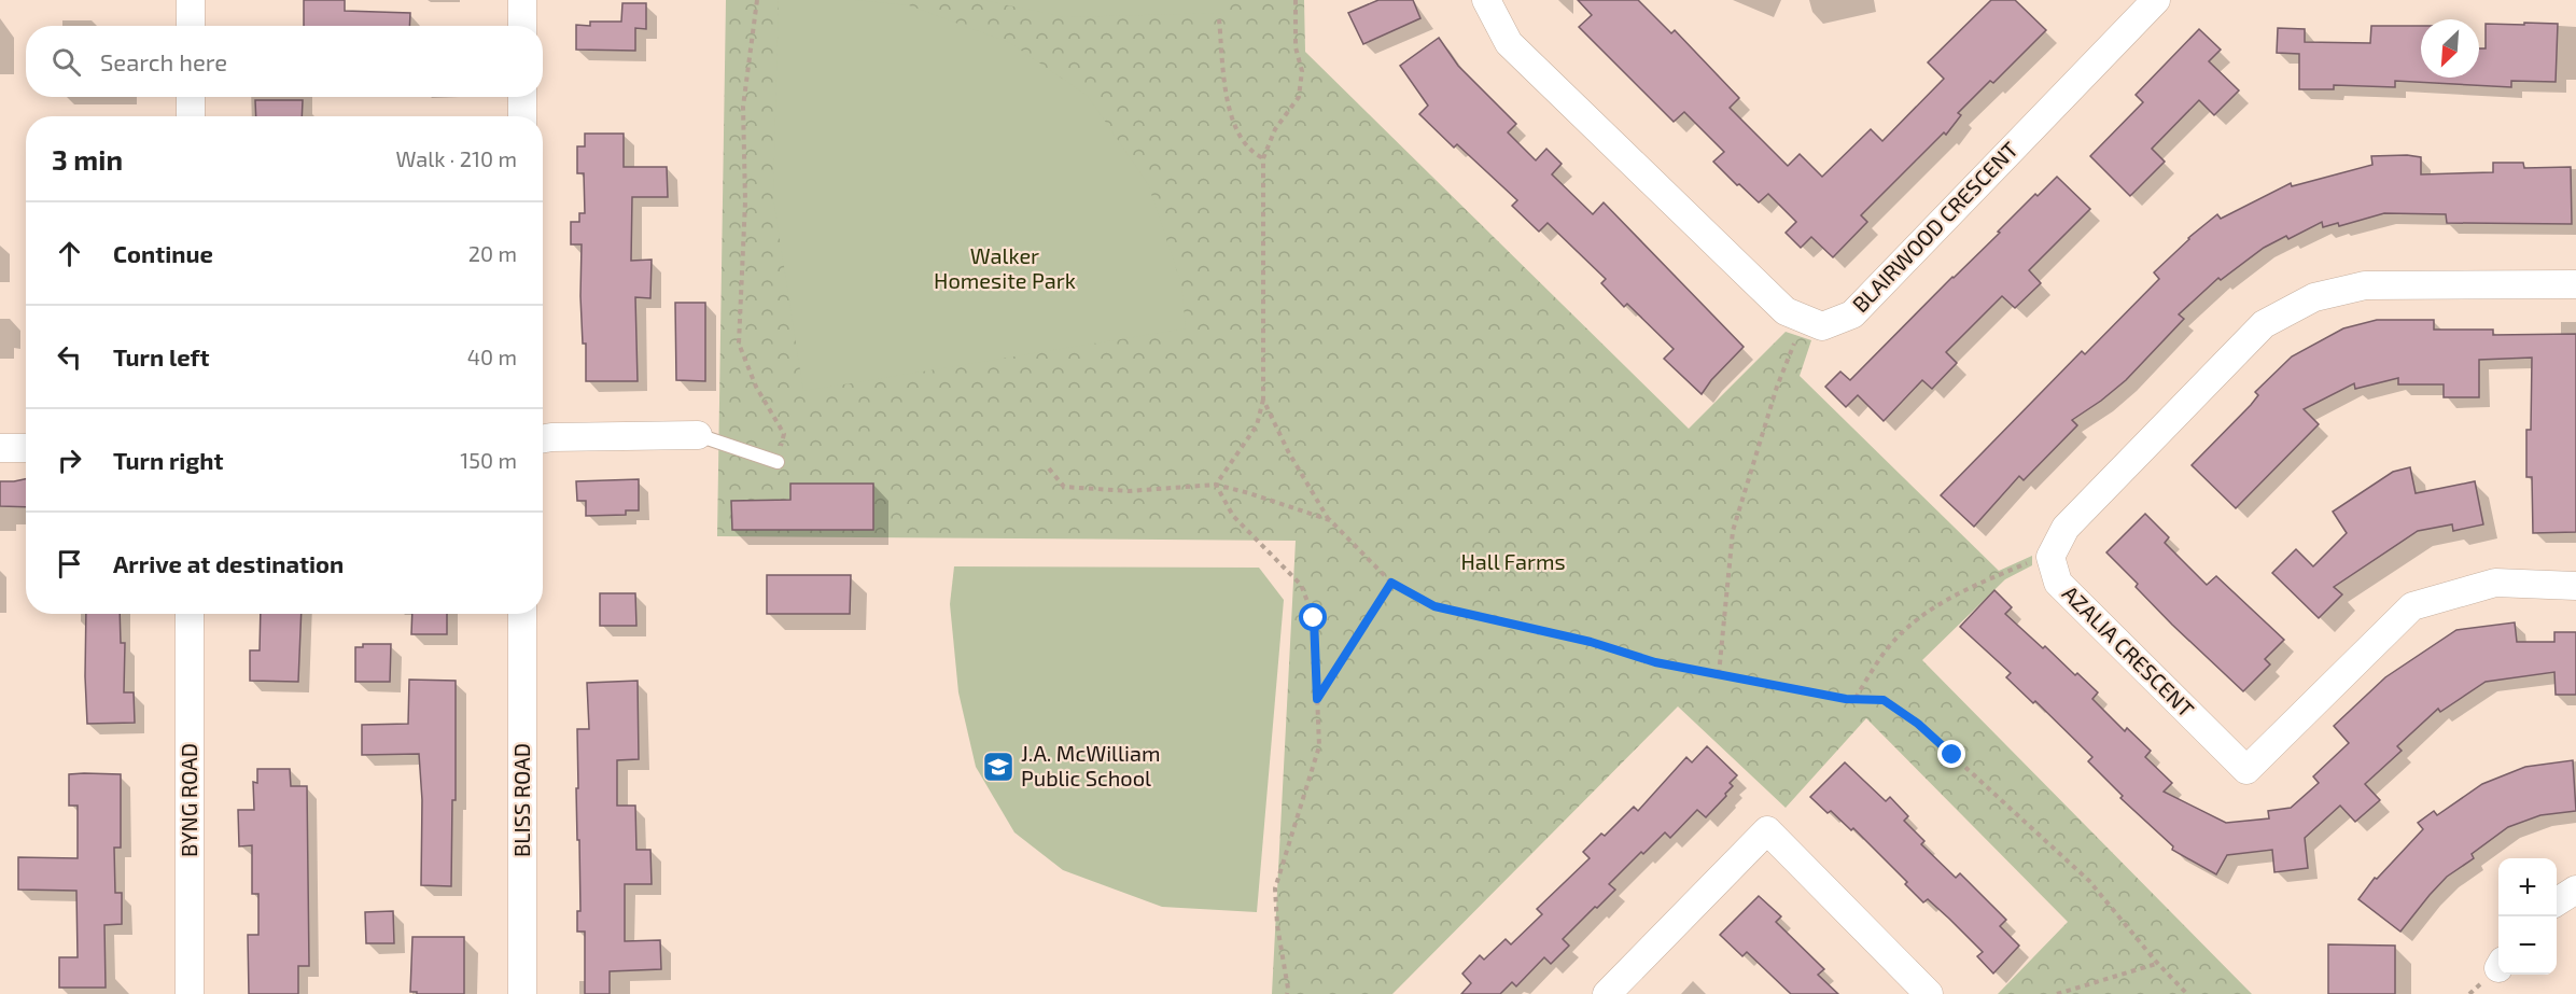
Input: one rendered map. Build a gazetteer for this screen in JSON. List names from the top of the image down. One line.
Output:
{"streets":{"street":["BLAIRWOOD CRESCENT","AZALIA CRESCENT","BYNG ROAD","BLISS ROAD"]},"parks":["Walker Homesite Park","Hall Farms"],"places":{"school or university":["J.A. McWilliam Public School"]},"north":"bottom left","page":{"search":"Search here","heading":["3 min","Walk · 210 m"],"list":[["Continue","20 m"],["Turn left","40 m"],["Turn right","150 m"],"Arrive at destination"],"map_buttons":["+","−"]}}
